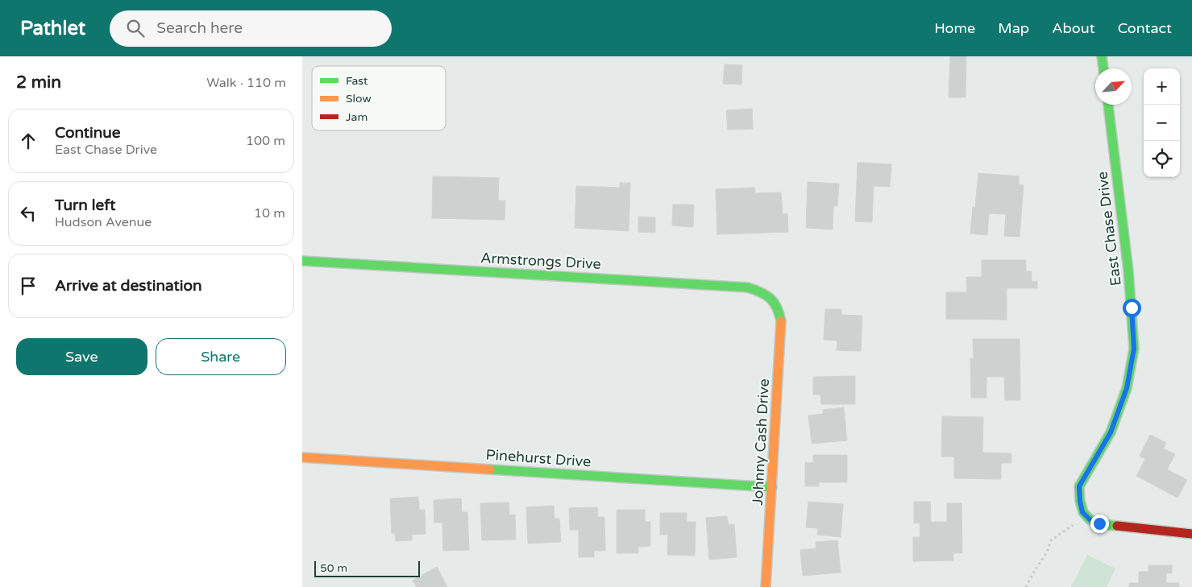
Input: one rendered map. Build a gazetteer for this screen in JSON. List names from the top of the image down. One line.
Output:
{"streets":{"street":["East Chase Drive","Armstrongs Drive","Johnny Cash Drive","Pinehurst Drive"]},"crossings":[["Armstrongs Drive","Johnny Cash Drive"],["Johnny Cash Drive","Pinehurst Drive"]],"legend":["Fast","Slow","Jam"],"scale_bar":"50 m","north":"top right","page":{"header":"Pathlet","search":"Search here","nav":["Home","Map","About","Contact"],"heading":["2 min","Walk · 110 m"],"map_buttons":["+","−"],"list":[["Continue","East Chase Drive","100 m"],["Turn left","Hudson Avenue","10 m"],"Arrive at destination"],"buttons":["Save","Share"],"scale":"50 m"}}
